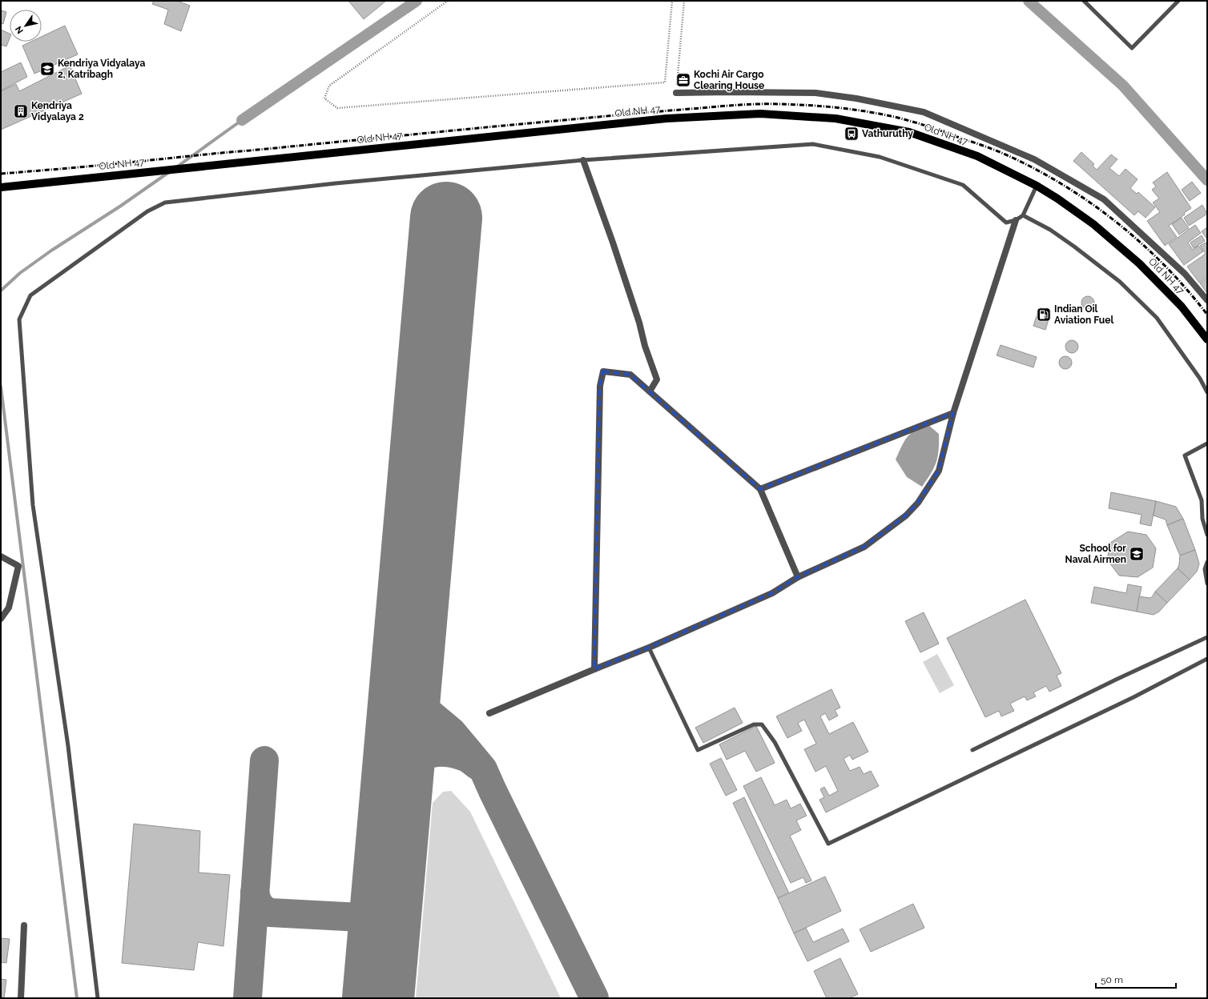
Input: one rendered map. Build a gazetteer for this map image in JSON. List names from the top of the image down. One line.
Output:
{"streets":{"main road":["Old NH 47"]},"places":{"school or university":["Kendriya Vidyalaya 2, Katribagh","School for Naval Airmen"],"office":["Kochi Air Cargo Clearing House"],"building":["Kendriya Vidyalaya 2"],"bus stop":["Vathuruthy"],"fuel station":["Indian Oil Aviation Fuel"]},"scale_bar":"50 m","north":"bottom left"}
